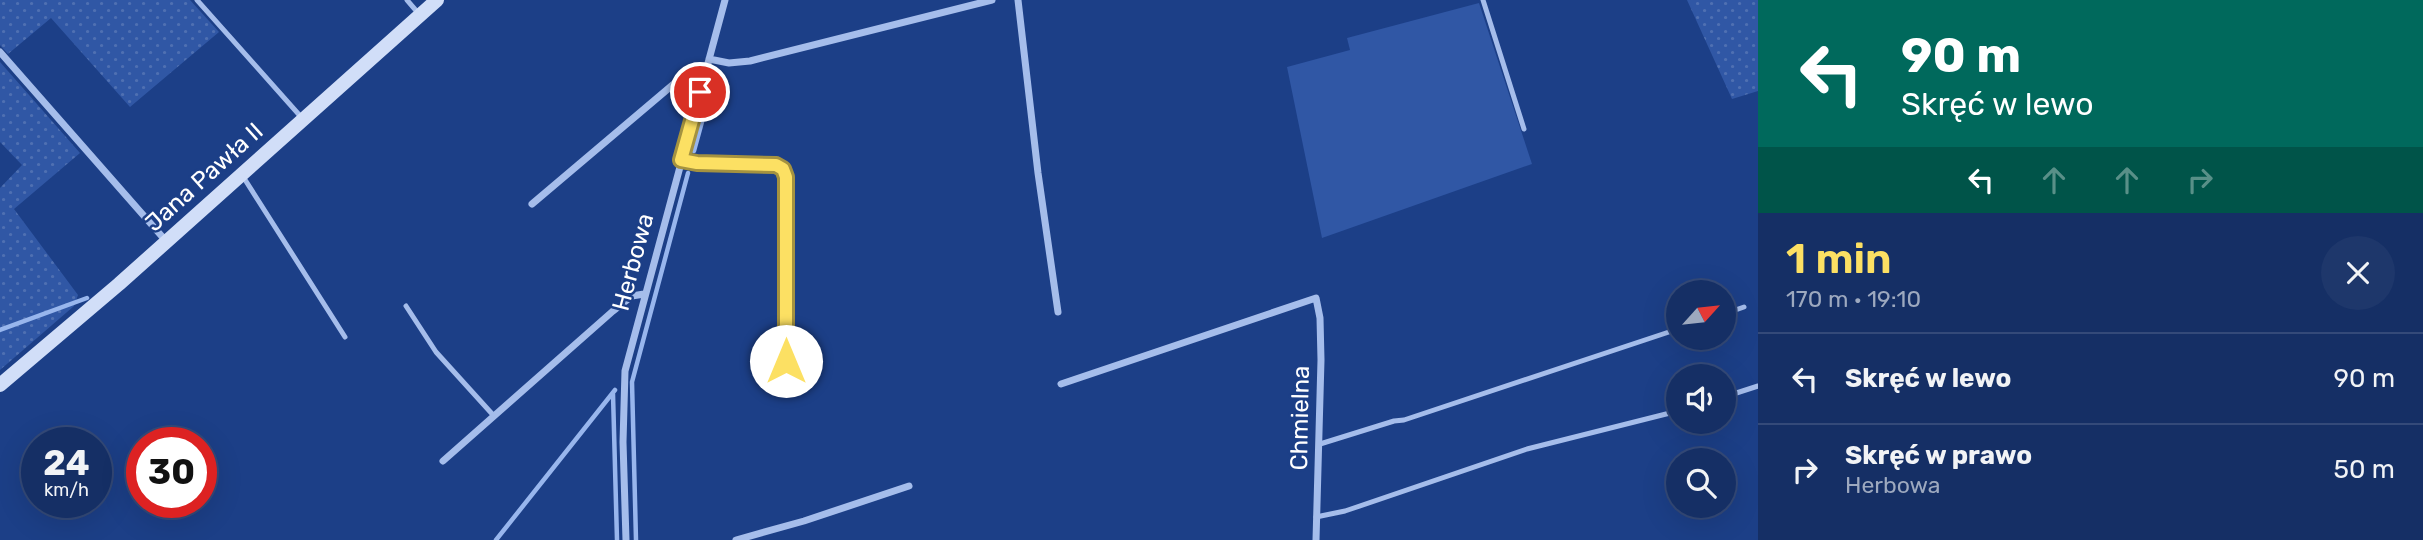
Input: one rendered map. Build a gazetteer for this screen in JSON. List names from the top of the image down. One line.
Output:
{"streets":{"street":["Jana Pawła II","Herbowa","Chmielna"]},"north":"top right","page":{"turn":["90 m","Skręć w lewo"],"heading":["1 min","170 m · 19:10"],"list":[{"name":"Skręć w lewo","value":"90 m"},{"name":"Skręć w prawo","note":"Herbowa","value":"50 m"}],"speed":"24 km/h","limit":"30"}}
